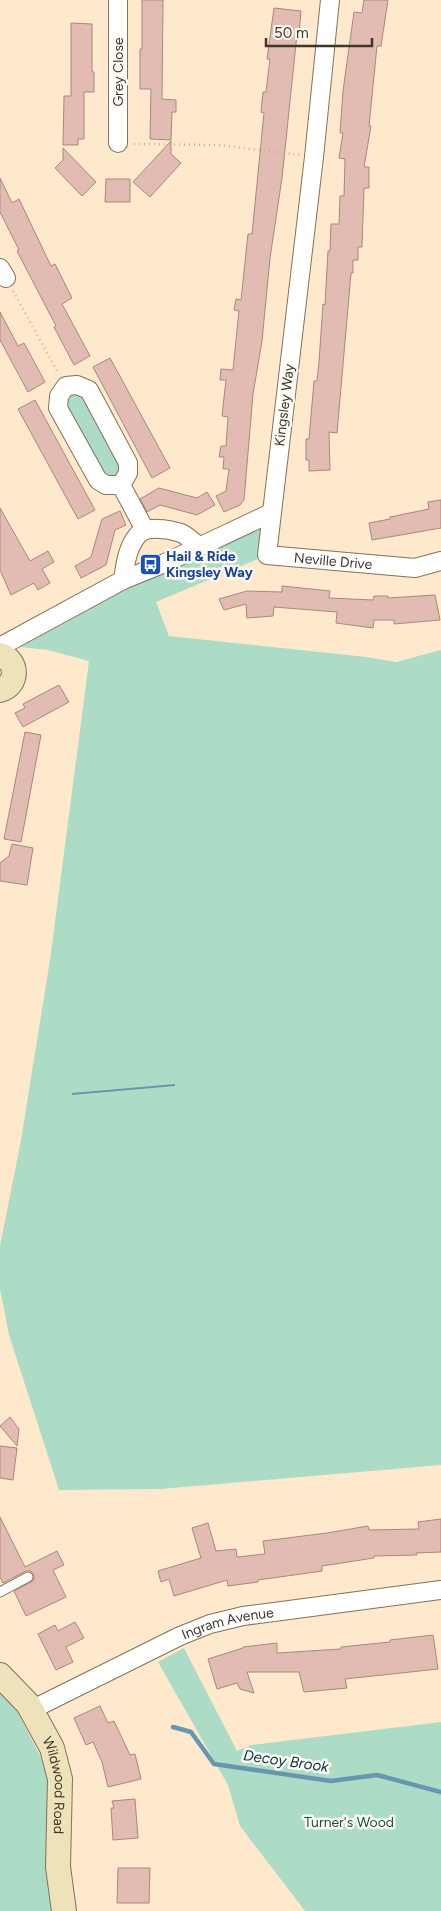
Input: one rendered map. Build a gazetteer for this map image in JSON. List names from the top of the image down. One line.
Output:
{"streets":{"street":["Grey Close","Kingsley Way","Neville Drive","Ingram Avenue","Wildwood Road"]},"crossings":[["Kingsley Way","Neville Drive"],["Ingram Avenue","Wildwood Road"]],"water":["Decoy Brook"],"parks":["Turner's Wood"],"places":{"bus stop":["Hail & Ride Kingsley Way"]},"scale_bar":"50 m"}
